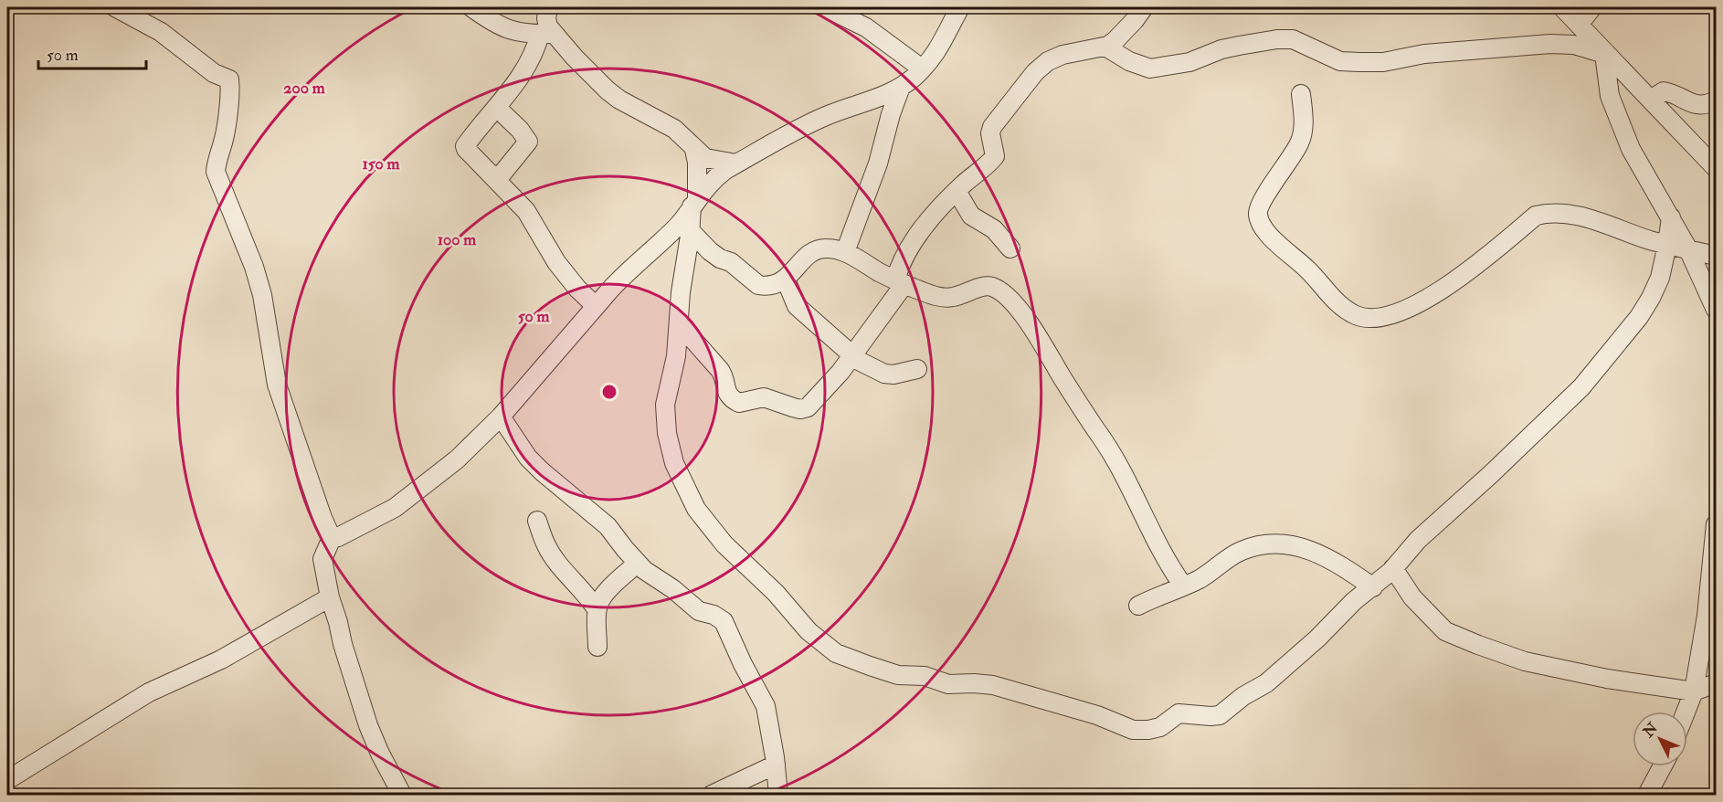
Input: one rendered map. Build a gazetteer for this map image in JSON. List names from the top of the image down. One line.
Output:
{"scale_bar":"50 m","north":"top left","rings":["200 m","150 m","100 m","50 m"]}
